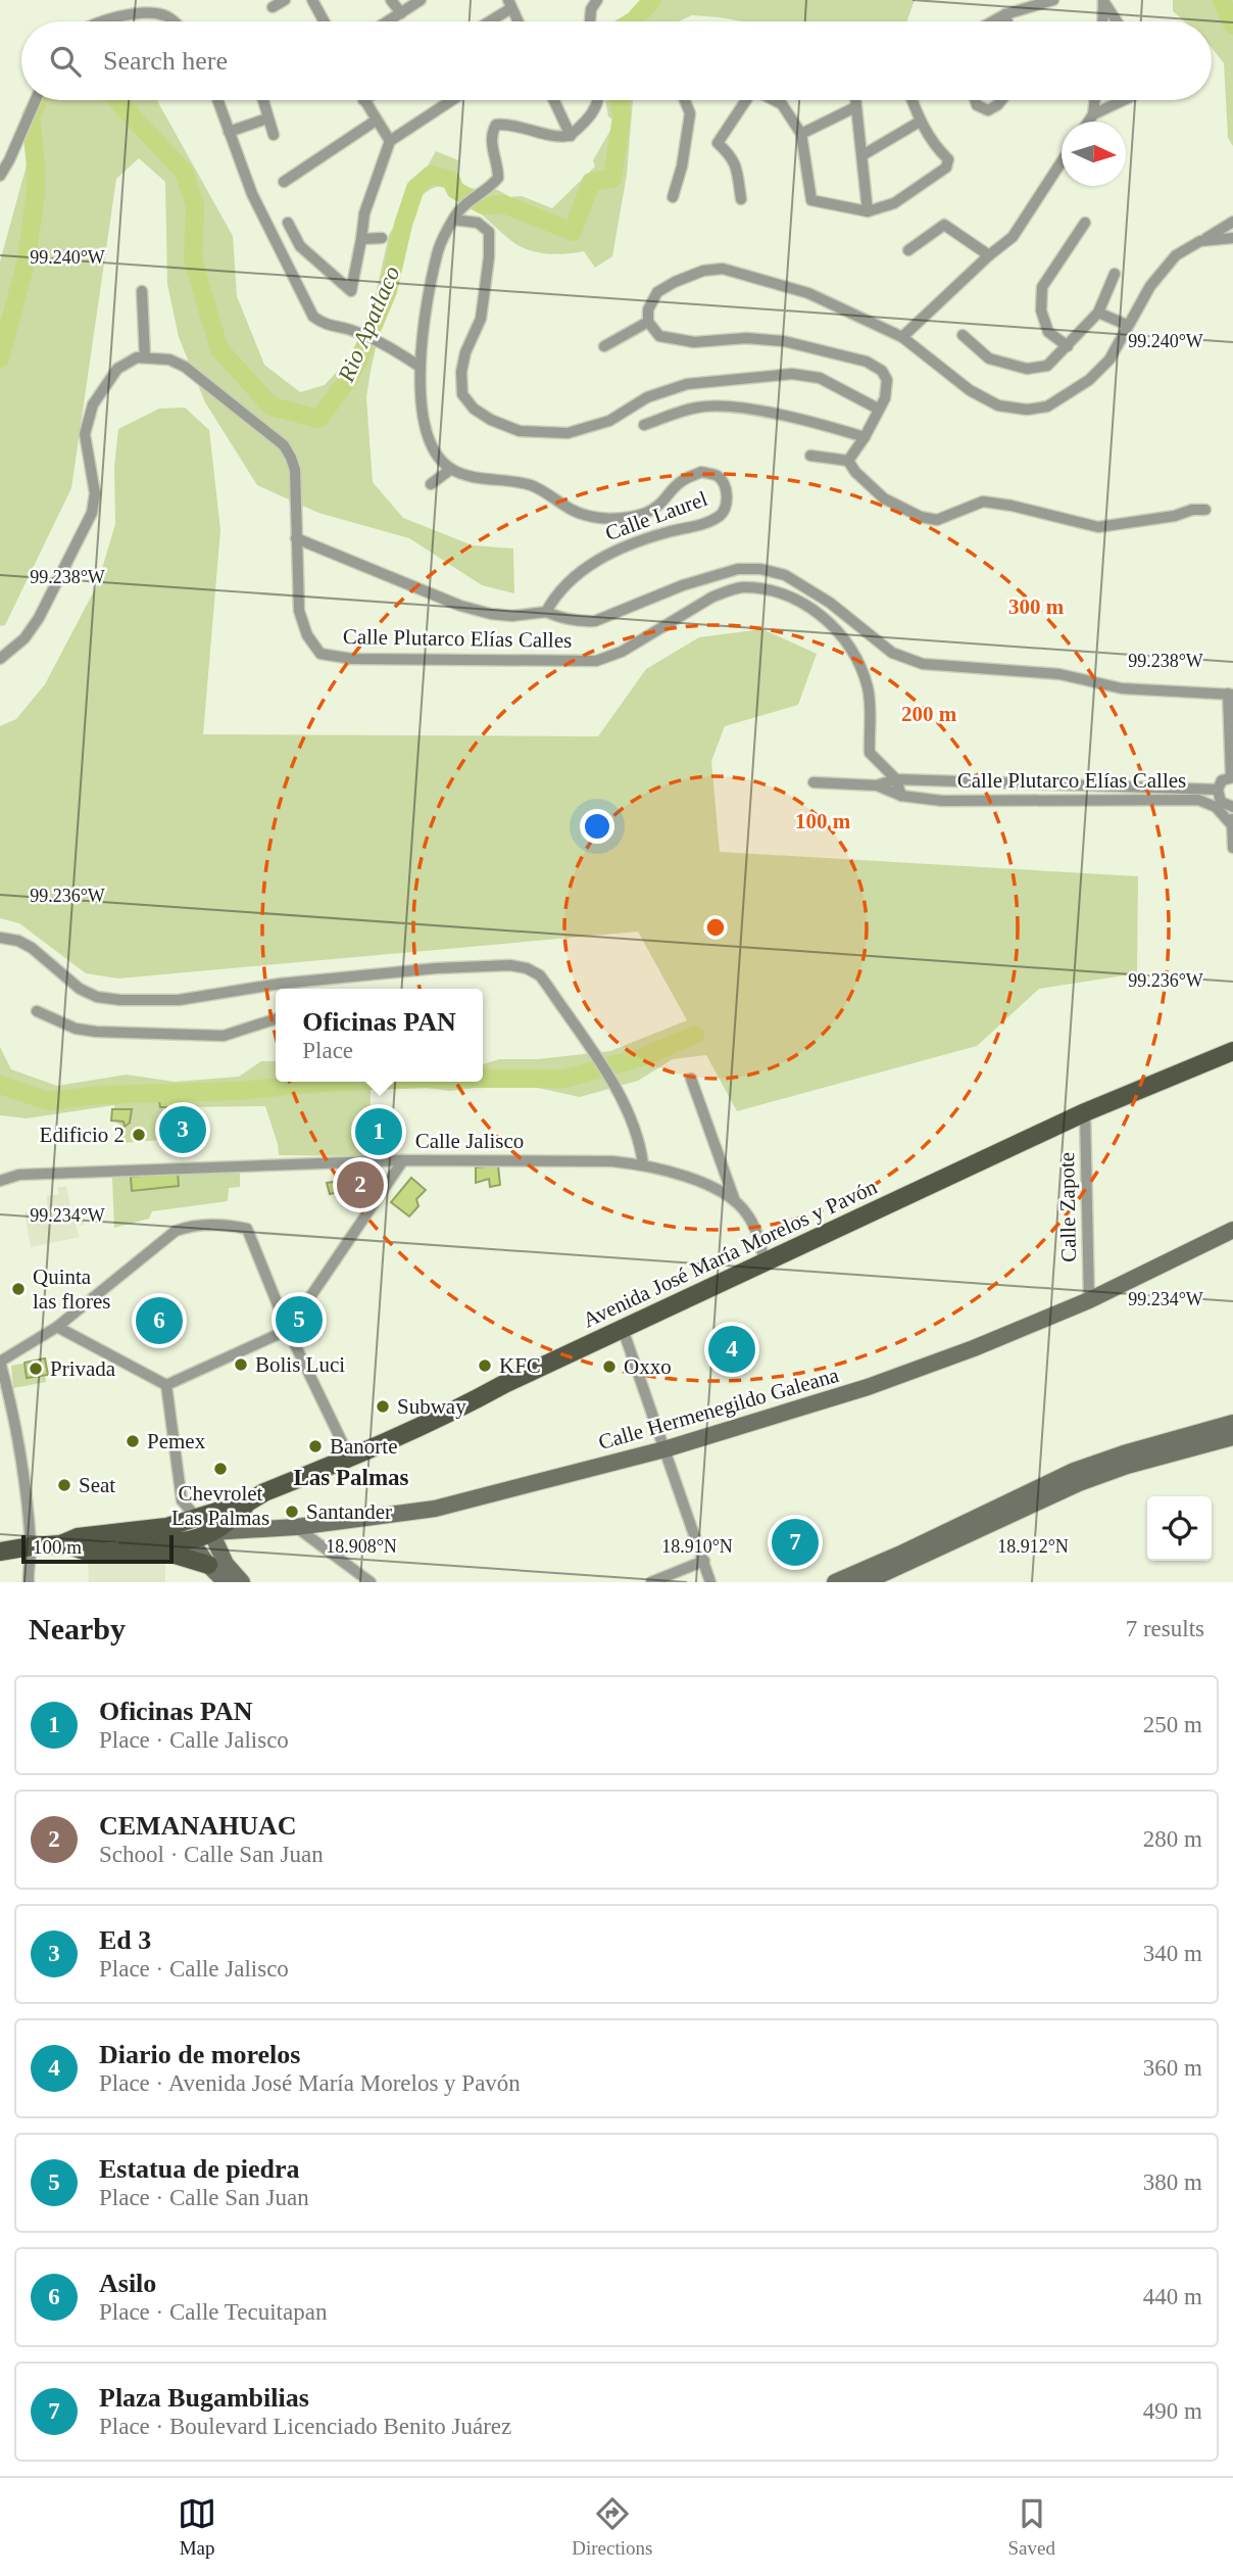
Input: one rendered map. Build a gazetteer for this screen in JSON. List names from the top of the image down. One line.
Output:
{"streets":{"main road":["Avenida José María Morelos y Pavón"],"street":["Calle Laurel","Calle Plutarco Elías Calles","Calle Jalisco","Calle Zapote","Calle Hermenegildo Galeana"]},"crossings":[["Calle Jalisco","Avenida José María Morelos y Pavón"],["Calle Zapote","Avenida José María Morelos y Pavón"],["Calle Zapote","Calle Hermenegildo Galeana"]],"districts":["Las Palmas"],"water":["Rio Apatlaco"],"places":["Edificio 2","Quinta las flores","Bolis Luci","KFC","Oxxo","Privada","Subway","Pemex","Banorte","Chevrolet Las Palmas","Seat","Santander"],"scale_bar":"100 m","north":"right","page":{"search":"Search here","popup":["Oficinas PAN","Place"],"pins":["3","1","2","5","6","4","7"],"scale":"100 m","heading":["Nearby","7 results"],"list":[{"mark":"1","name":"Oficinas PAN","note":"Place · Calle Jalisco","value":"250 m"},{"mark":"2","name":"CEMANAHUAC","note":"School · Calle San Juan","value":"280 m"},{"mark":"3","name":"Ed 3","note":"Place · Calle Jalisco","value":"340 m"},{"mark":"4","name":"Diario de morelos","note":"Place · Avenida José María Morelos y Pavón","value":"360 m"},{"mark":"5","name":"Estatua de piedra","note":"Place · Calle San Juan","value":"380 m"},{"mark":"6","name":"Asilo","note":"Place · Calle Tecuitapan","value":"440 m"},{"mark":"7","name":"Plaza Bugambilias","note":"Place · Boulevard Licenciado Benito Juárez","value":"490 m"}],"nav":["Map","Directions","Saved"]},"coordinates":["99.240°W","99.238°W","99.236°W","99.234°W","18.908°N","18.910°N","18.912°N"],"rings":["300 m","200 m","100 m"]}
